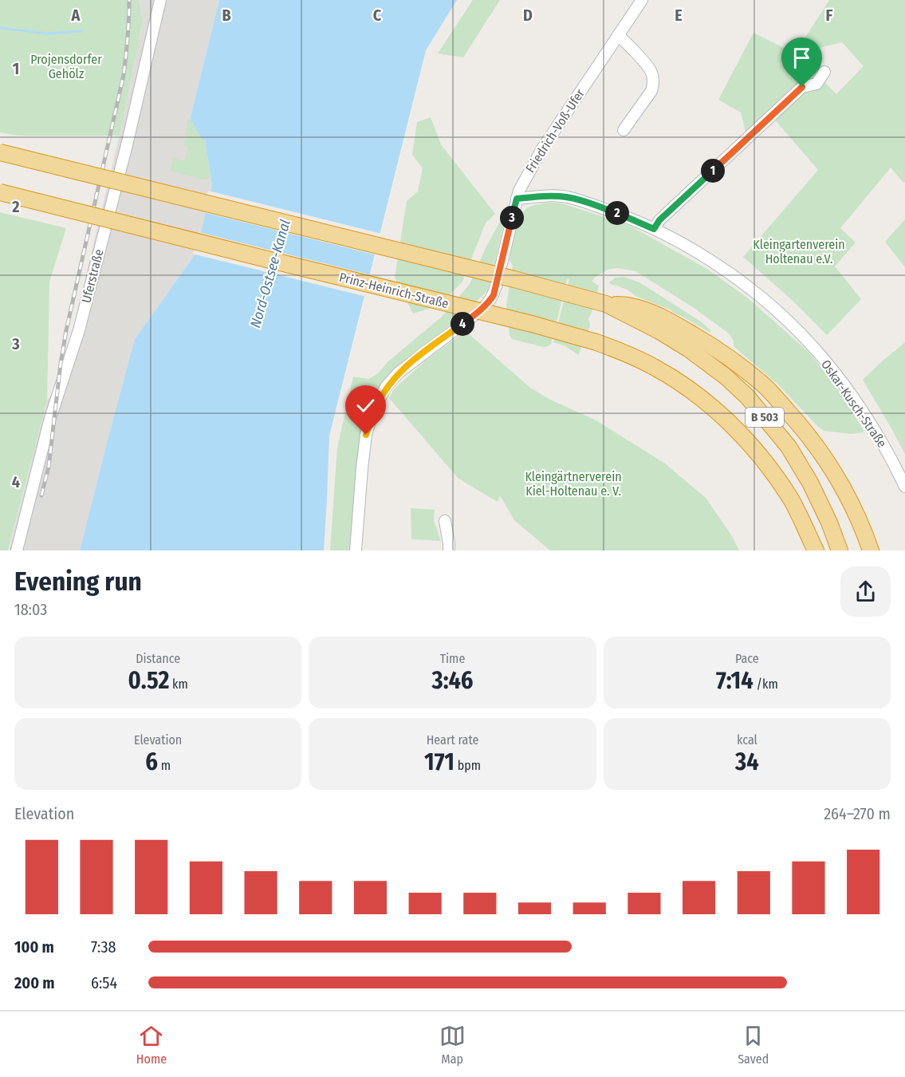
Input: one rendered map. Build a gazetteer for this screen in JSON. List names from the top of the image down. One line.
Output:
{"streets":{"highway":["Prinz-Heinrich-Straße","B 503"],"street":["Friedrich-Voß-Ufer","Uferstraße","Oskar-Kusch-Straße"]},"crossings":[["Friedrich-Voß-Ufer","Oskar-Kusch-Straße"]],"water":["Nord-Ostsee-Kanal"],"parks":["Projensdorfer Gehölz","Kleingartenverein Holtenau e.V.","Kleingärtnerverein Kiel-Holtenau e. V."],"page":{"pins":["1","2","3","4"],"heading":["Evening run","18:03"],"stats":[["Distance","0.52 km"],["Time","3:46"],["Pace","7:14 /km"],["Elevation","6 m"],["Heart rate","171 bpm"],["kcal","34"]],"chart":["Elevation","264–270 m"],"list":[{"name":"100 m","note":"7:38"},{"name":"200 m","note":"6:54"}],"tabs":["Home","Map","Saved"]},"grid":{"columns":["A","B","C","D","E","F"],"rows":["1","2","3","4"]}}
